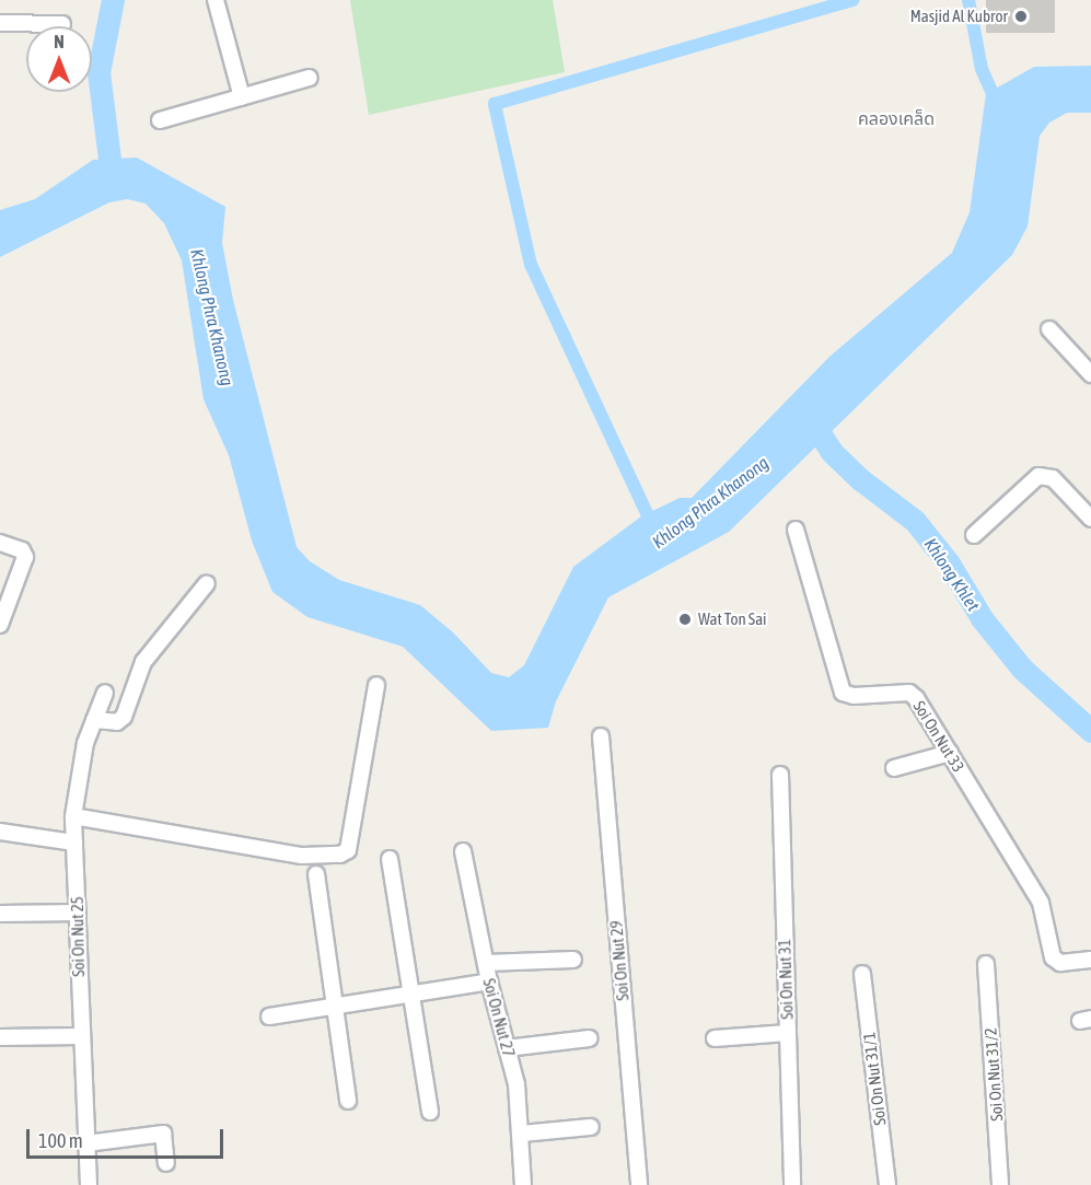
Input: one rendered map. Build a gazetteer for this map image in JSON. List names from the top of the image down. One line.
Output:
{"streets":{"street":["Soi On Nut 33","Soi On Nut 25","Soi On Nut 29","Soi On Nut 31","Soi On Nut 27","Soi On Nut 31/2","Soi On Nut 31/1"]},"districts":["คลองเคล็ด"],"water":["Khlong Phra Khanong","Khlong Khlet"],"places":["Masjid Al Kubror","Wat Ton Sai"],"scale_bar":"100 m","north":"top"}
